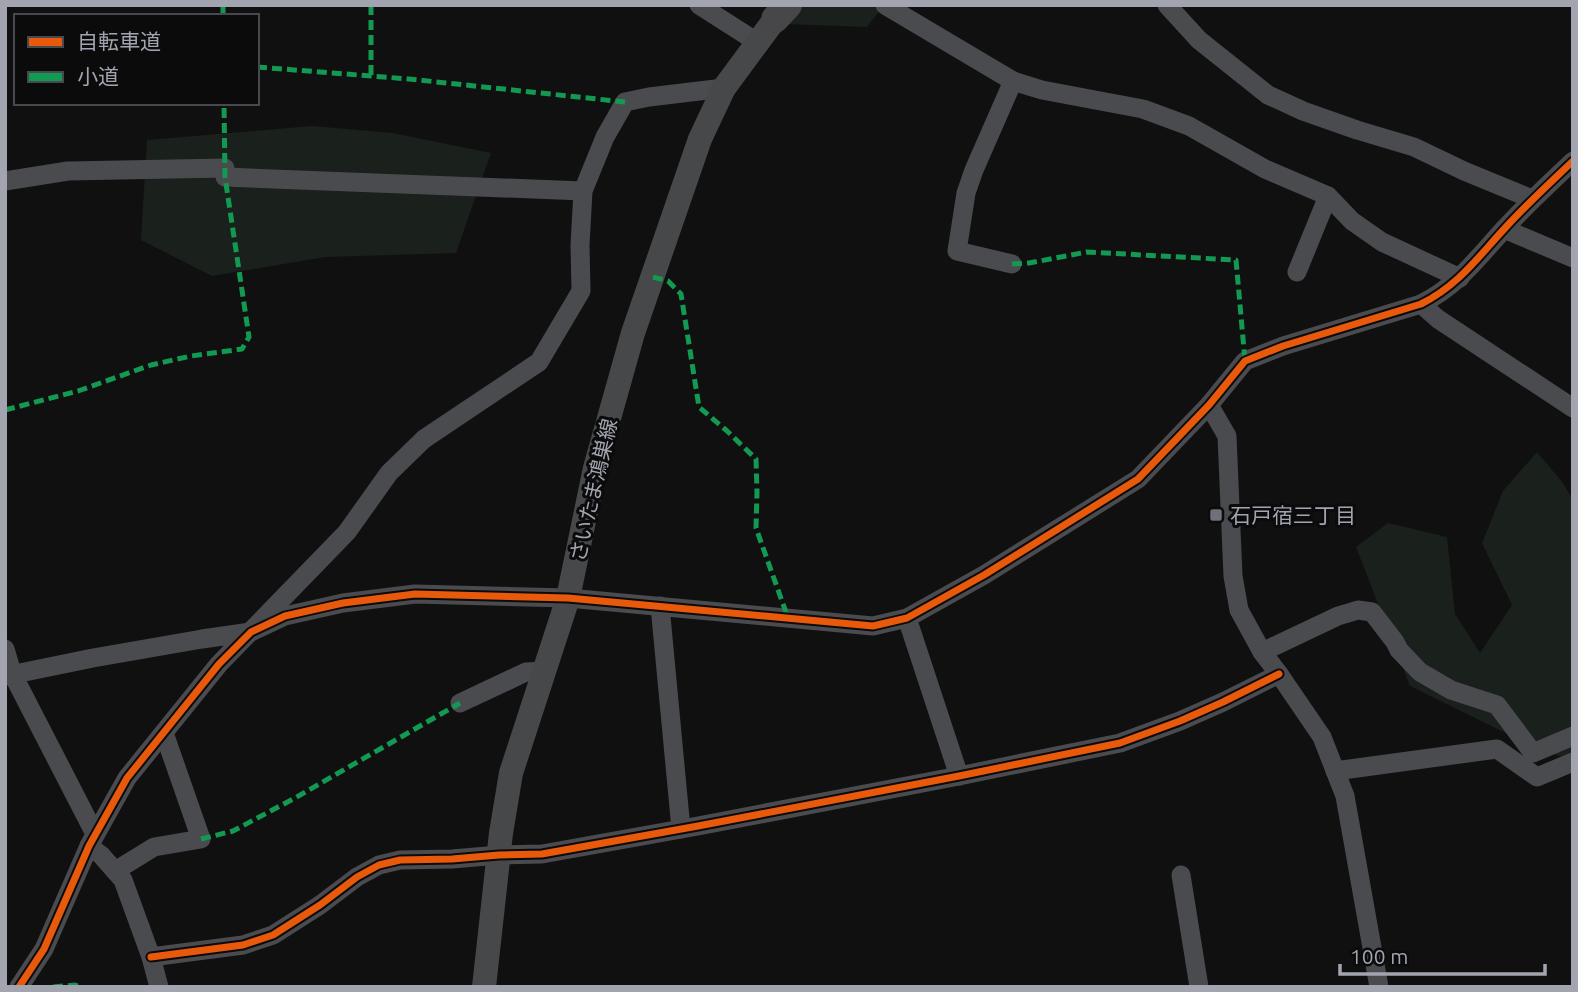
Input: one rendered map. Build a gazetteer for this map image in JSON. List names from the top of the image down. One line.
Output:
{"streets":{"main road":["さいたま鴻巣線"]},"places":{"transit":["石戸宿三丁目"]},"legend":["自転車道","小道"],"scale_bar":"100 m"}
